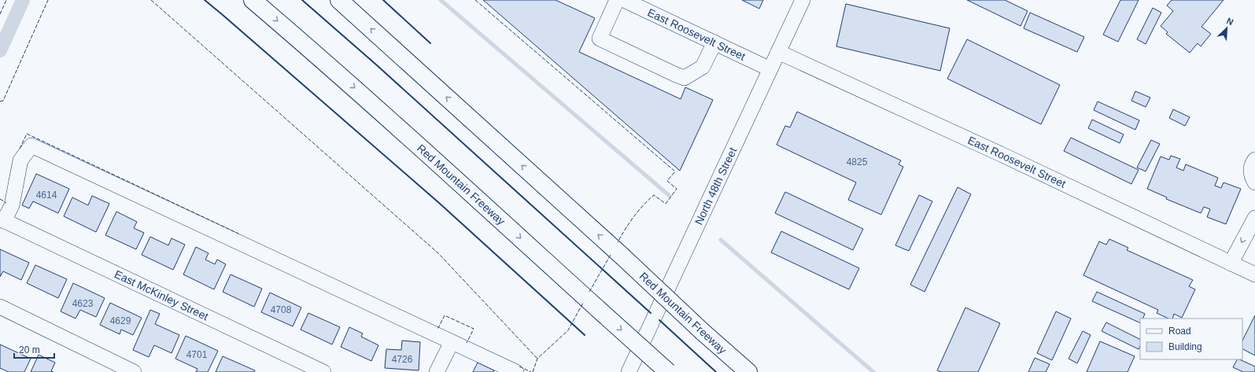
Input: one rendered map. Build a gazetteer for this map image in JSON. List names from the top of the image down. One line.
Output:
{"streets":{"highway":["Red Mountain Freeway"],"street":["East Roosevelt Street","North 48th Street","East McKinley Street"]},"crossings":[["East Roosevelt Street","North 48th Street"]],"house_numbers":["4825","4614","4623","4708","4629","4701","4726"],"legend":["Road","Building"],"scale_bar":"20 m","north":"top right"}
